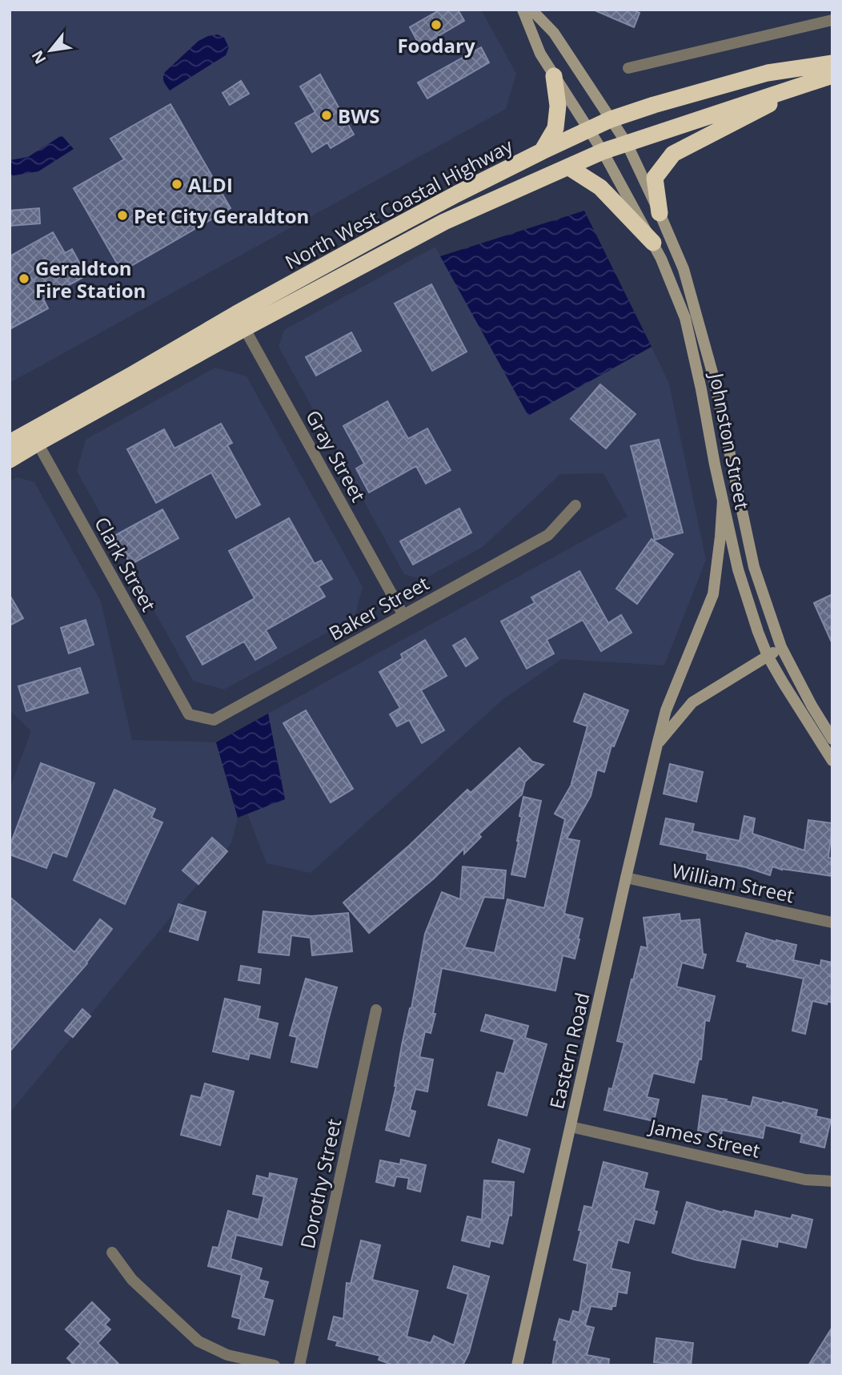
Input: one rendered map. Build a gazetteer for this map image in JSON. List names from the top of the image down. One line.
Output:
{"streets":{"highway":["North West Coastal Highway"],"main road":["Johnston Street","Eastern Road"],"street":["Gray Street","Clark Street","Baker Street","William Street","James Street","Dorothy Street"]},"crossings":[["North West Coastal Highway","Johnston Street"],["North West Coastal Highway","Gray Street"],["North West Coastal Highway","Clark Street"],["Johnston Street","Eastern Road"],["Gray Street","Baker Street"],["Clark Street","Baker Street"],["William Street","Eastern Road"],["Eastern Road","James Street"]],"places":["Foodary","BWS","ALDI","Pet City Geraldton","Geraldton Fire Station"],"north":"bottom left"}
